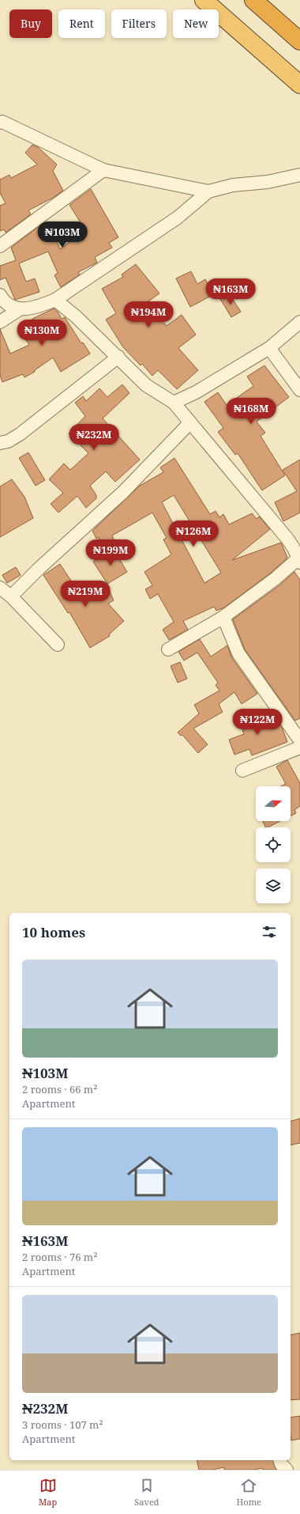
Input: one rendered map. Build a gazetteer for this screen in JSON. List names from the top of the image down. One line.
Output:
{"north":"right","page":{"chip":["Buy","Rent","Filters","New"],"price":["₦103M","₦163M","₦194M","₦130M","₦168M","₦232M","₦126M","₦199M","₦219M","₦122M"],"heading":"10 homes","list":[{"name":"₦103M","note":"2 rooms · 66 m² · Apartment"},{"name":"₦163M","note":"2 rooms · 76 m² · Apartment"},{"name":"₦232M","note":"3 rooms · 107 m² · Apartment"}],"tabs":["Map","Saved","Home"]}}
